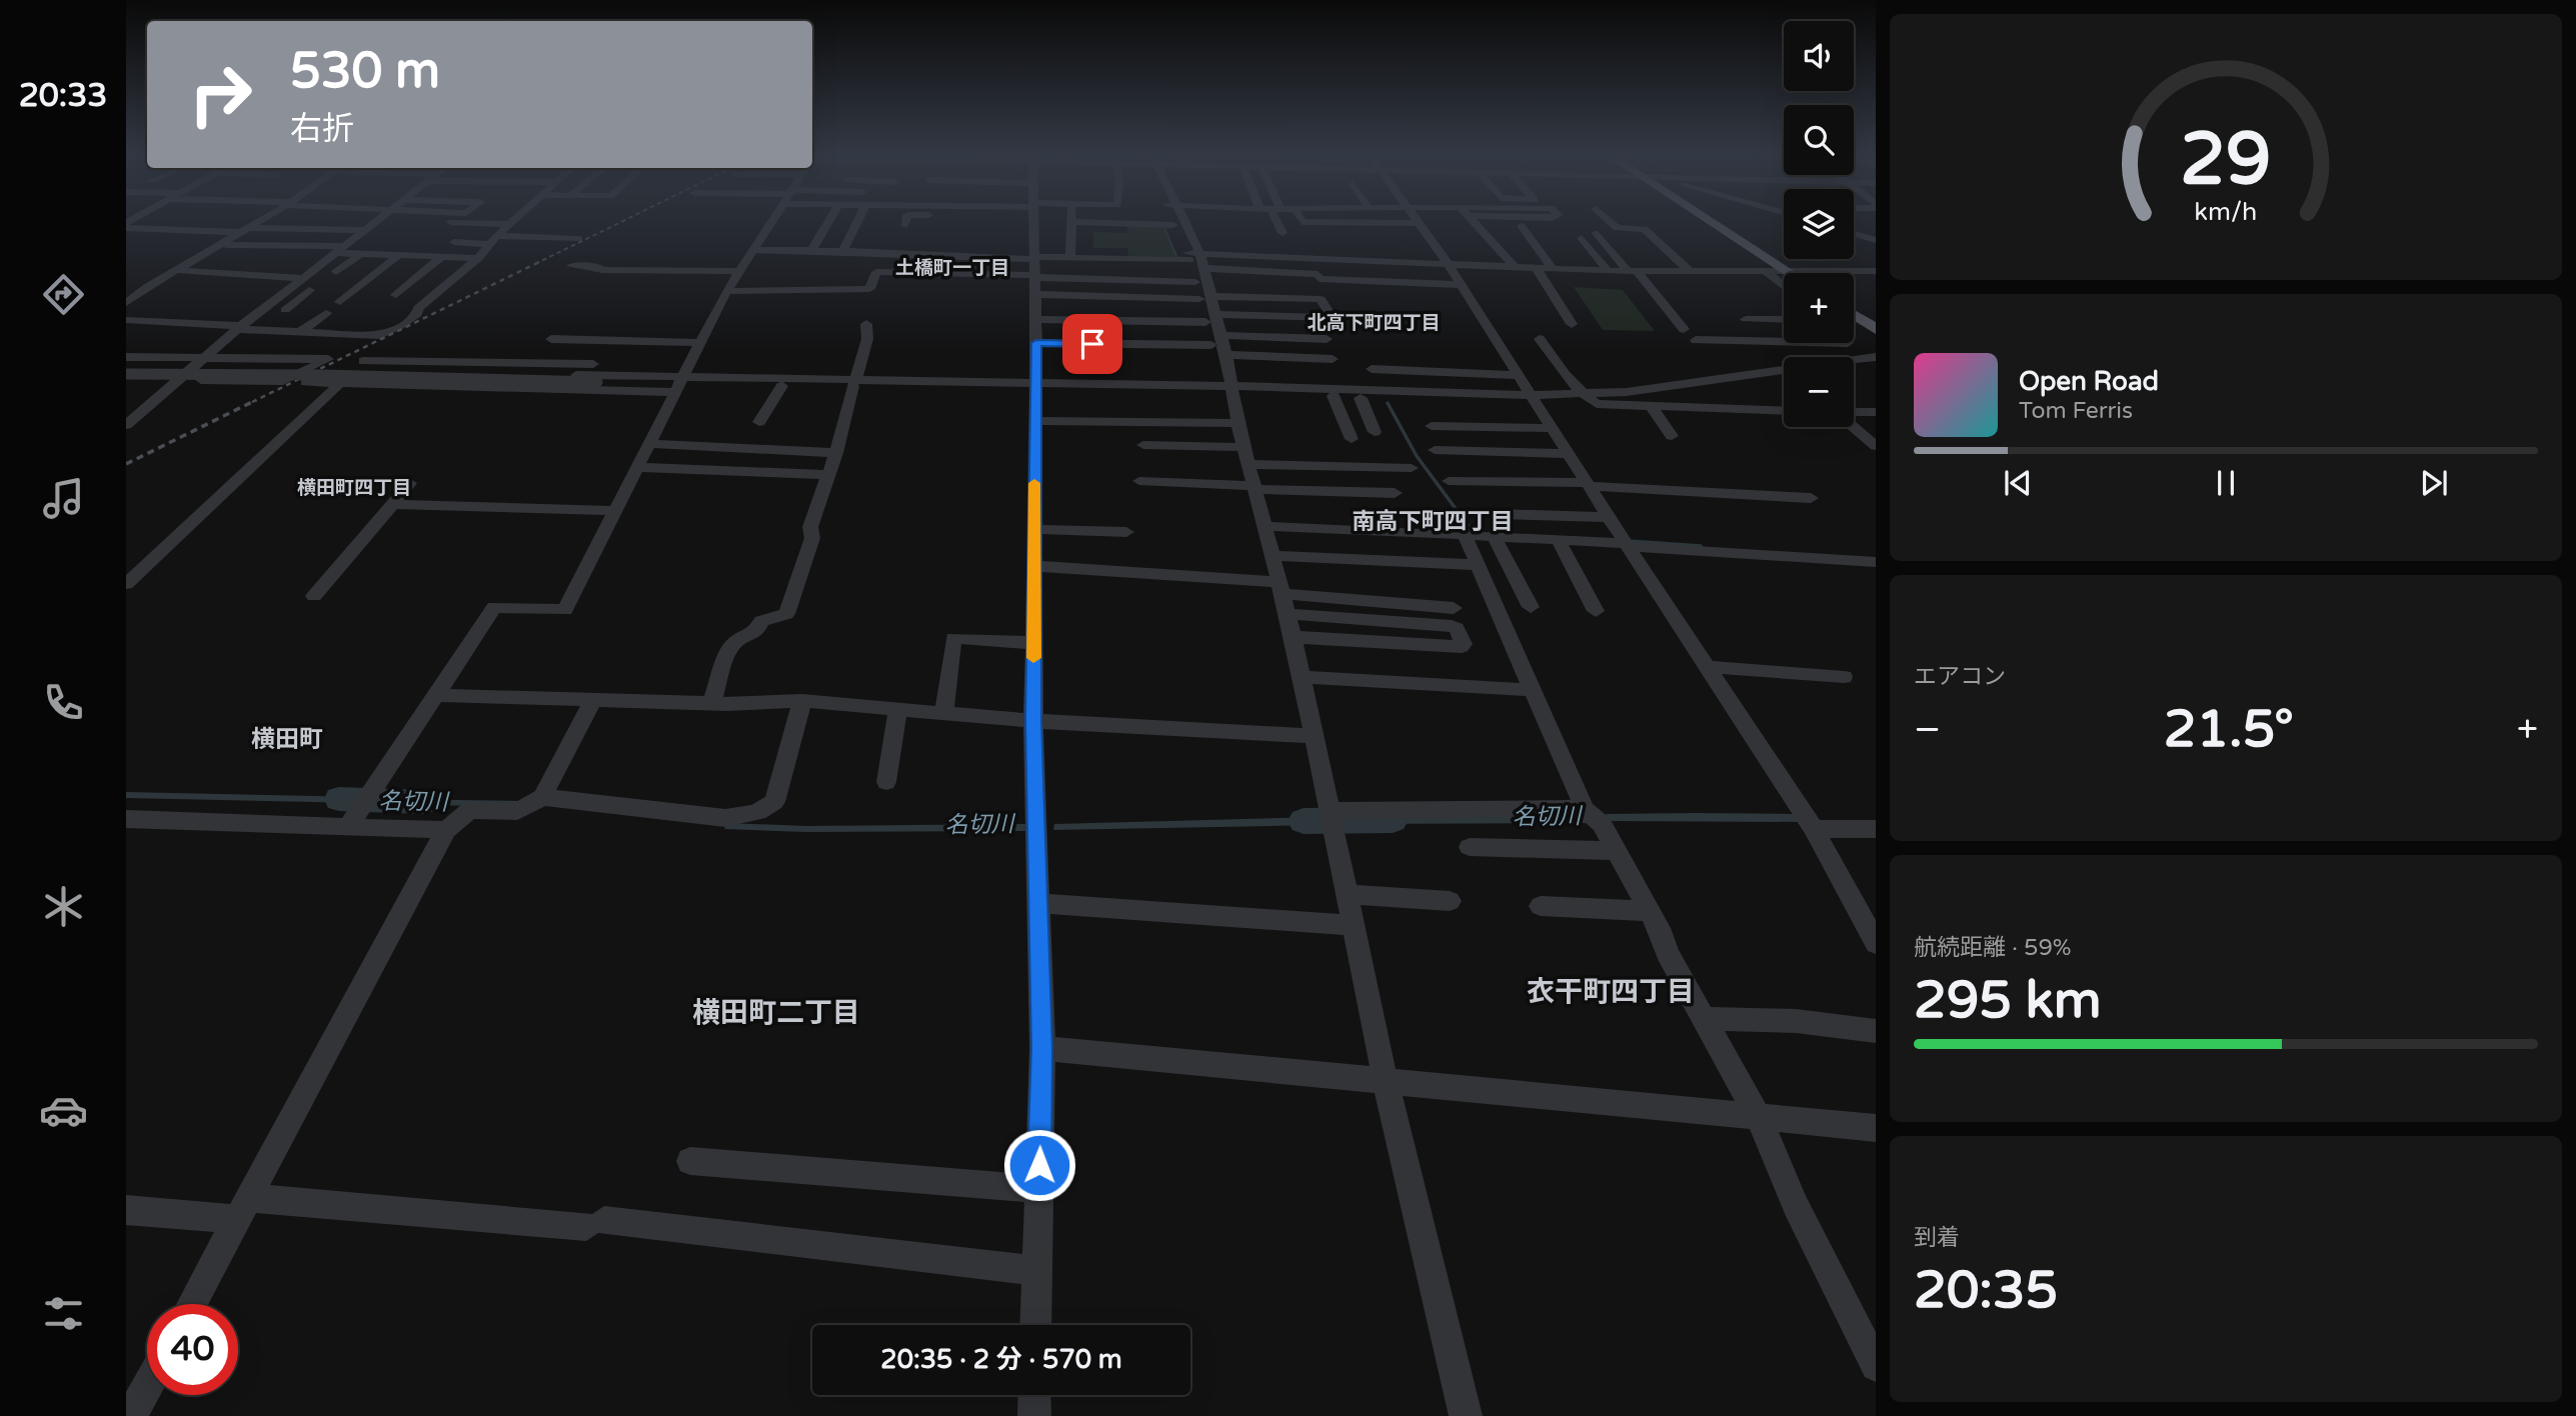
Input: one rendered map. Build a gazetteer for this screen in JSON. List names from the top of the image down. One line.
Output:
{"districts":["土橋町一丁目","北高下町四丁目","横田町四丁目","南高下町四丁目","横田町","衣干町四丁目","横田町二丁目"],"water":["名切川"],"page":{"tabs":"20:33","map_buttons":["+","−"],"turn":["530 m","右折"],"song":["Open Road","Tom Ferris"],"tile":["エアコン",["航続距離 · 59%","295 km"],["到着","20:35"]],"heat":["−","21.5°","+"],"limit":"40","trip":"20:35 · 2 分 · 570 m","gauge":["29","km/h"]}}
